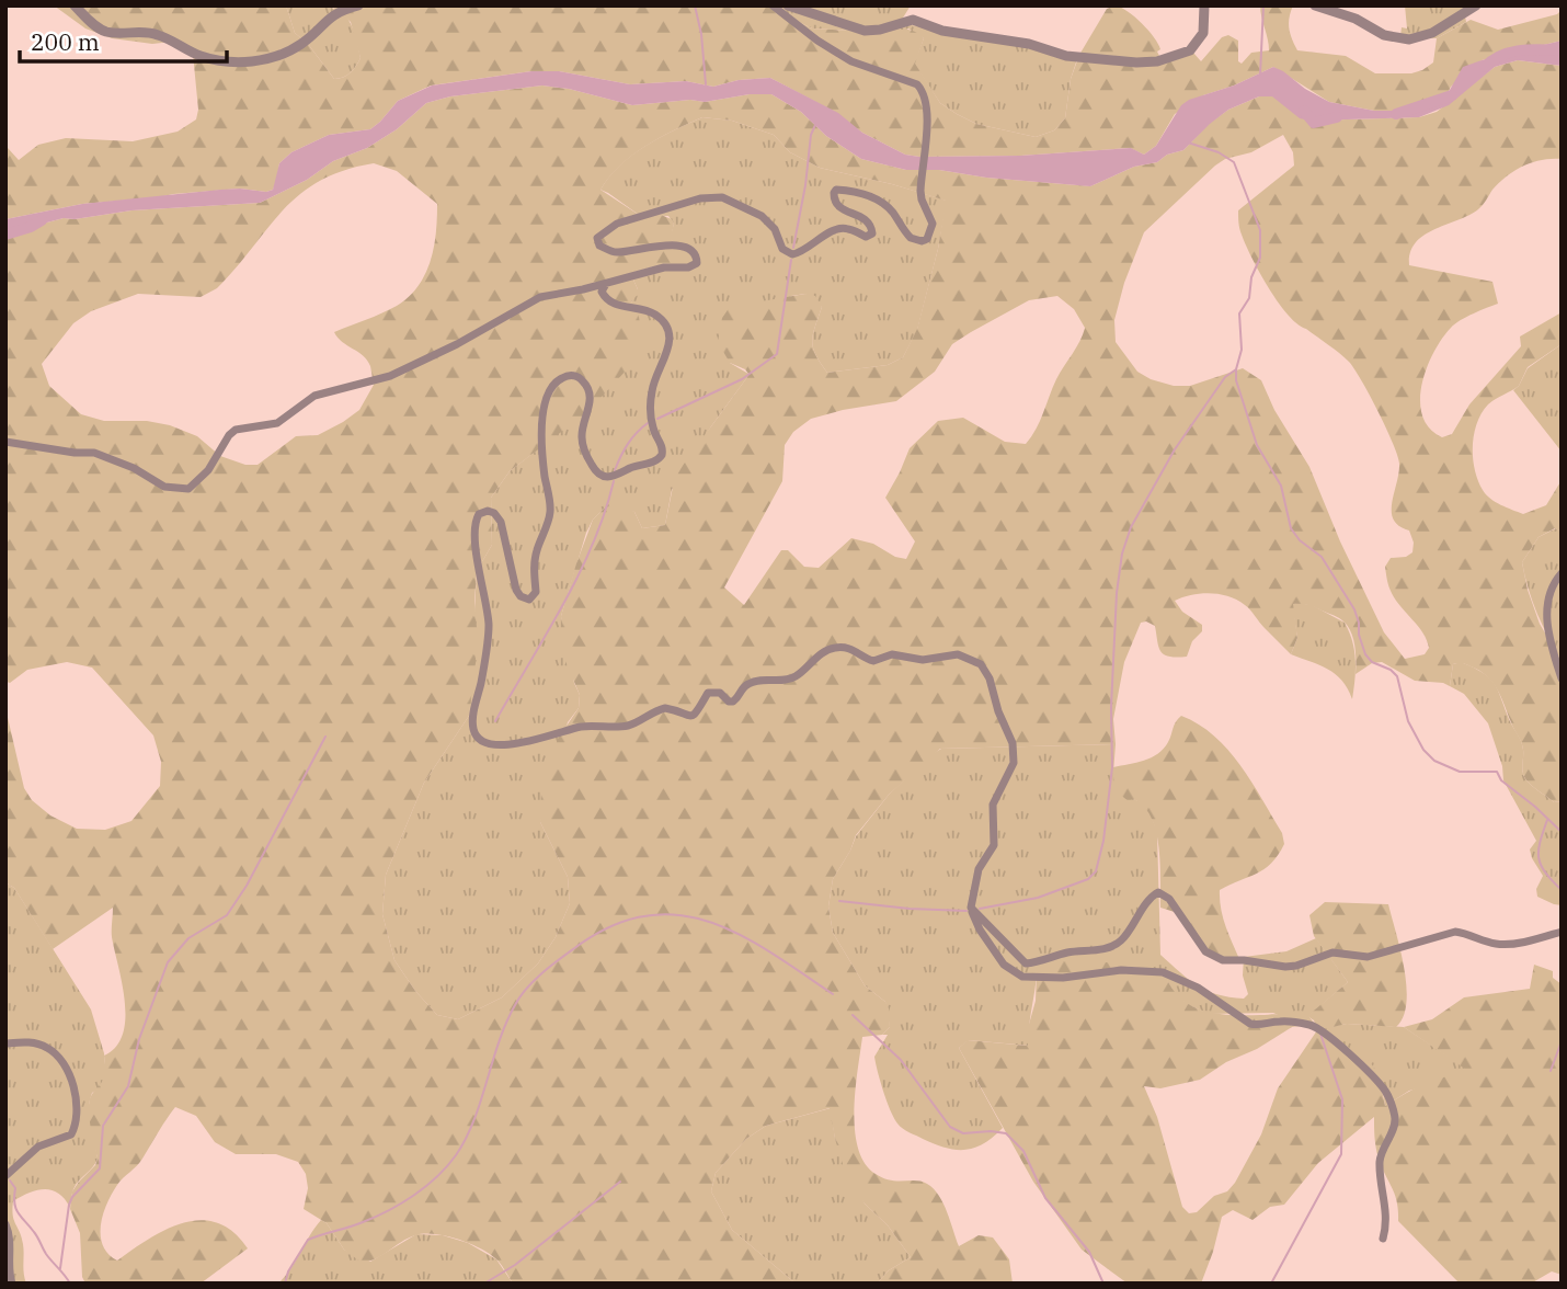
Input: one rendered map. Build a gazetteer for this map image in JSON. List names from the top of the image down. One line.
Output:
{"scale_bar":"200 m"}
